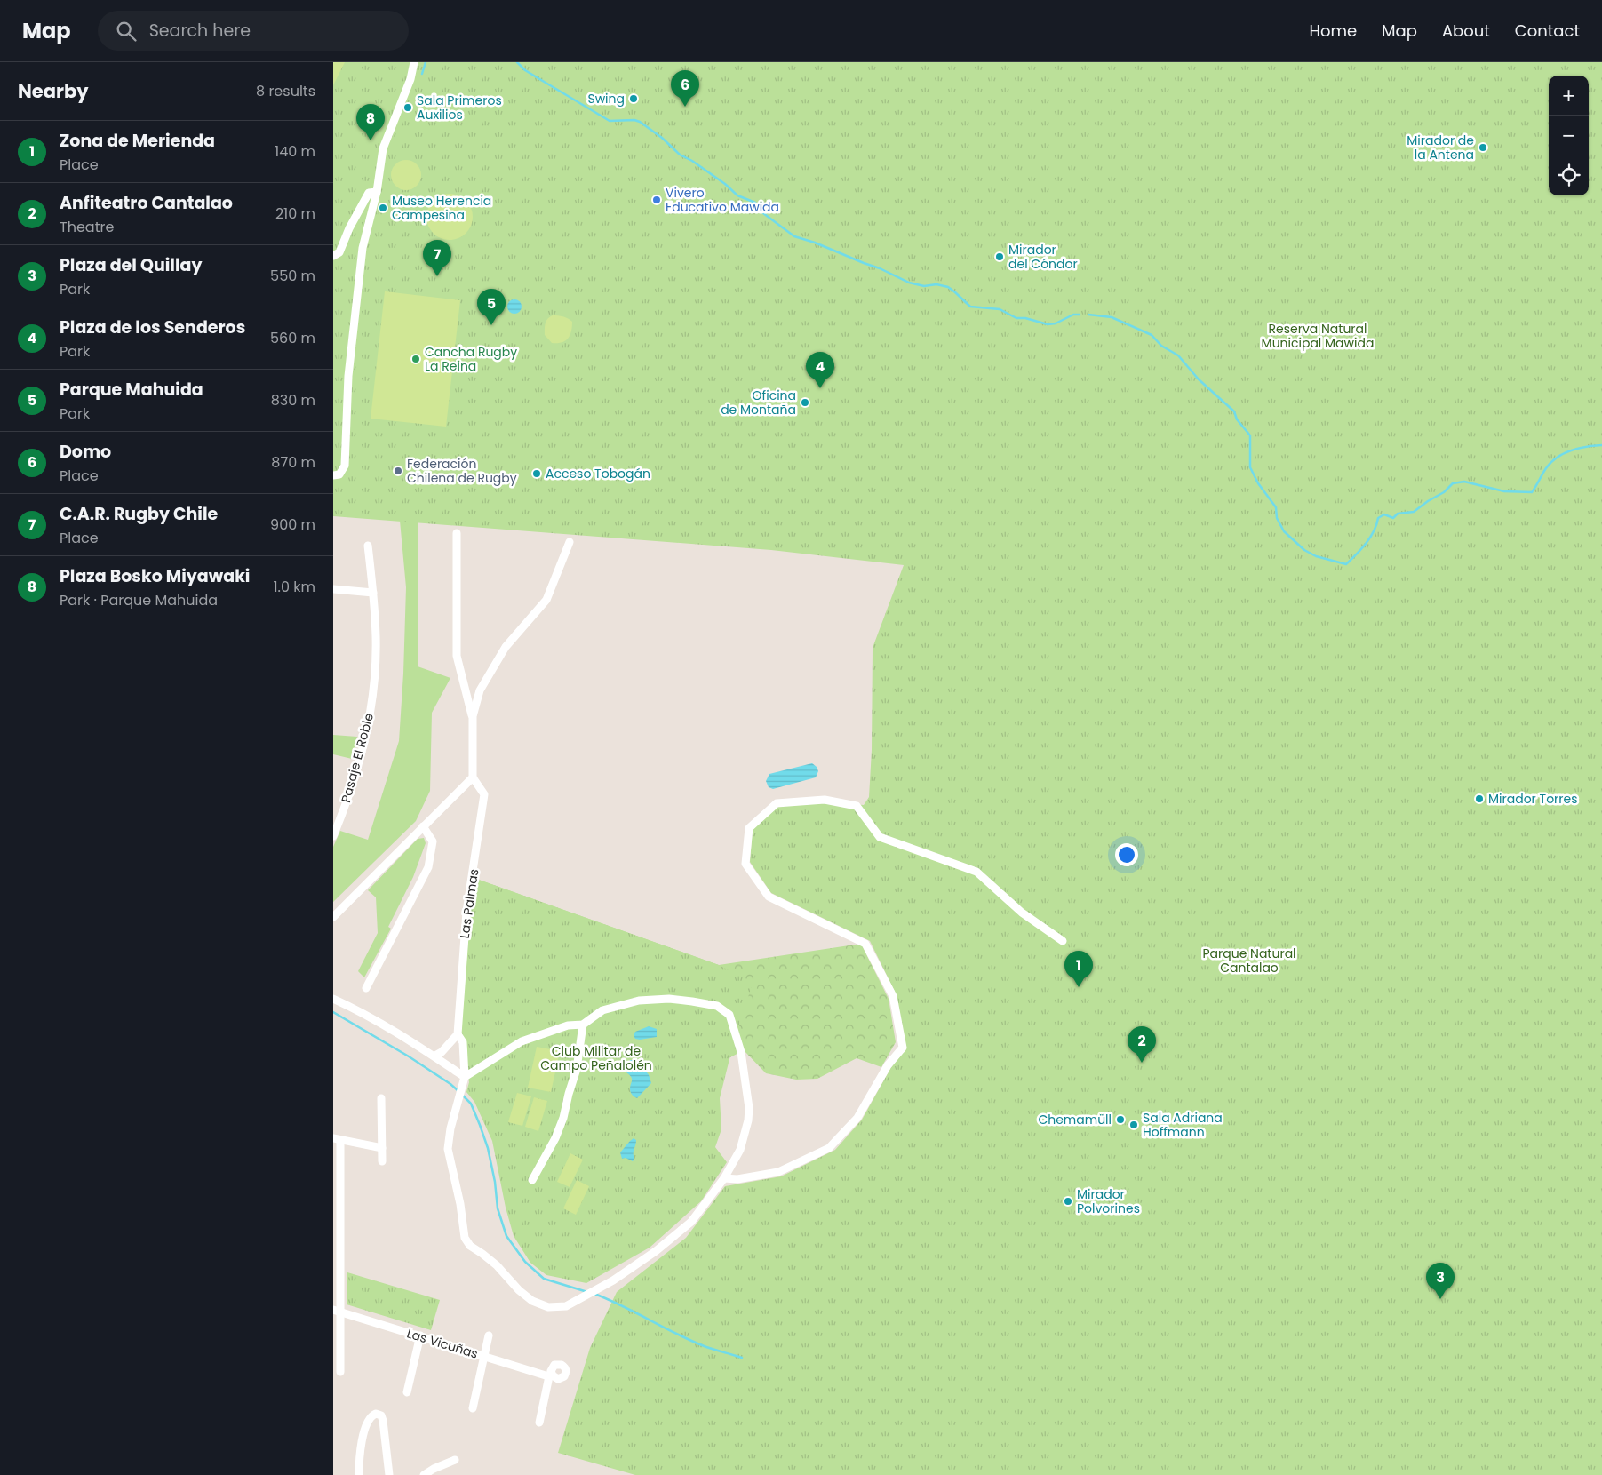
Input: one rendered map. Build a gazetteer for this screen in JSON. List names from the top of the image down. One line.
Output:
{"streets":{"street":["Pasaje El Roble","Las Palmas","Las Vicuñas"]},"parks":["Reserva Natural Municipal Mawida","Parque Natural Cantalao","Club Militar de Campo Peñalolén"],"places":["Swing","Sala Primeros Auxilios","Mirador de la Antena","Vivero Educativo Mawida","Museo Herencia Campesina","Mirador del Cóndor","Cancha Rugby La Reina","Oficina de Montaña","Federación Chilena de Rugby","Acceso Tobogán","Mirador Torres","Chemamüll","Sala Adriana Hoffmann","Mirador Polvorines"],"page":{"header":"Map","search":"Search here","nav":["Home","Map","About","Contact"],"heading":["Nearby","8 results"],"pins":["6","8","7","5","4","1","2","3"],"map_buttons":["+","−"],"list":[{"mark":"1","name":"Zona de Merienda","note":"Place","value":"140 m"},{"mark":"2","name":"Anfiteatro Cantalao","note":"Theatre","value":"210 m"},{"mark":"3","name":"Plaza del Quillay","note":"Park","value":"550 m"},{"mark":"4","name":"Plaza de los Senderos","note":"Park","value":"560 m"},{"mark":"5","name":"Parque Mahuida","note":"Park","value":"830 m"},{"mark":"6","name":"Domo","note":"Place","value":"870 m"},{"mark":"7","name":"C.A.R. Rugby Chile","note":"Place","value":"900 m"},{"mark":"8","name":"Plaza Bosko Miyawaki","note":"Park · Parque Mahuida","value":"1.0 km"}]}}
